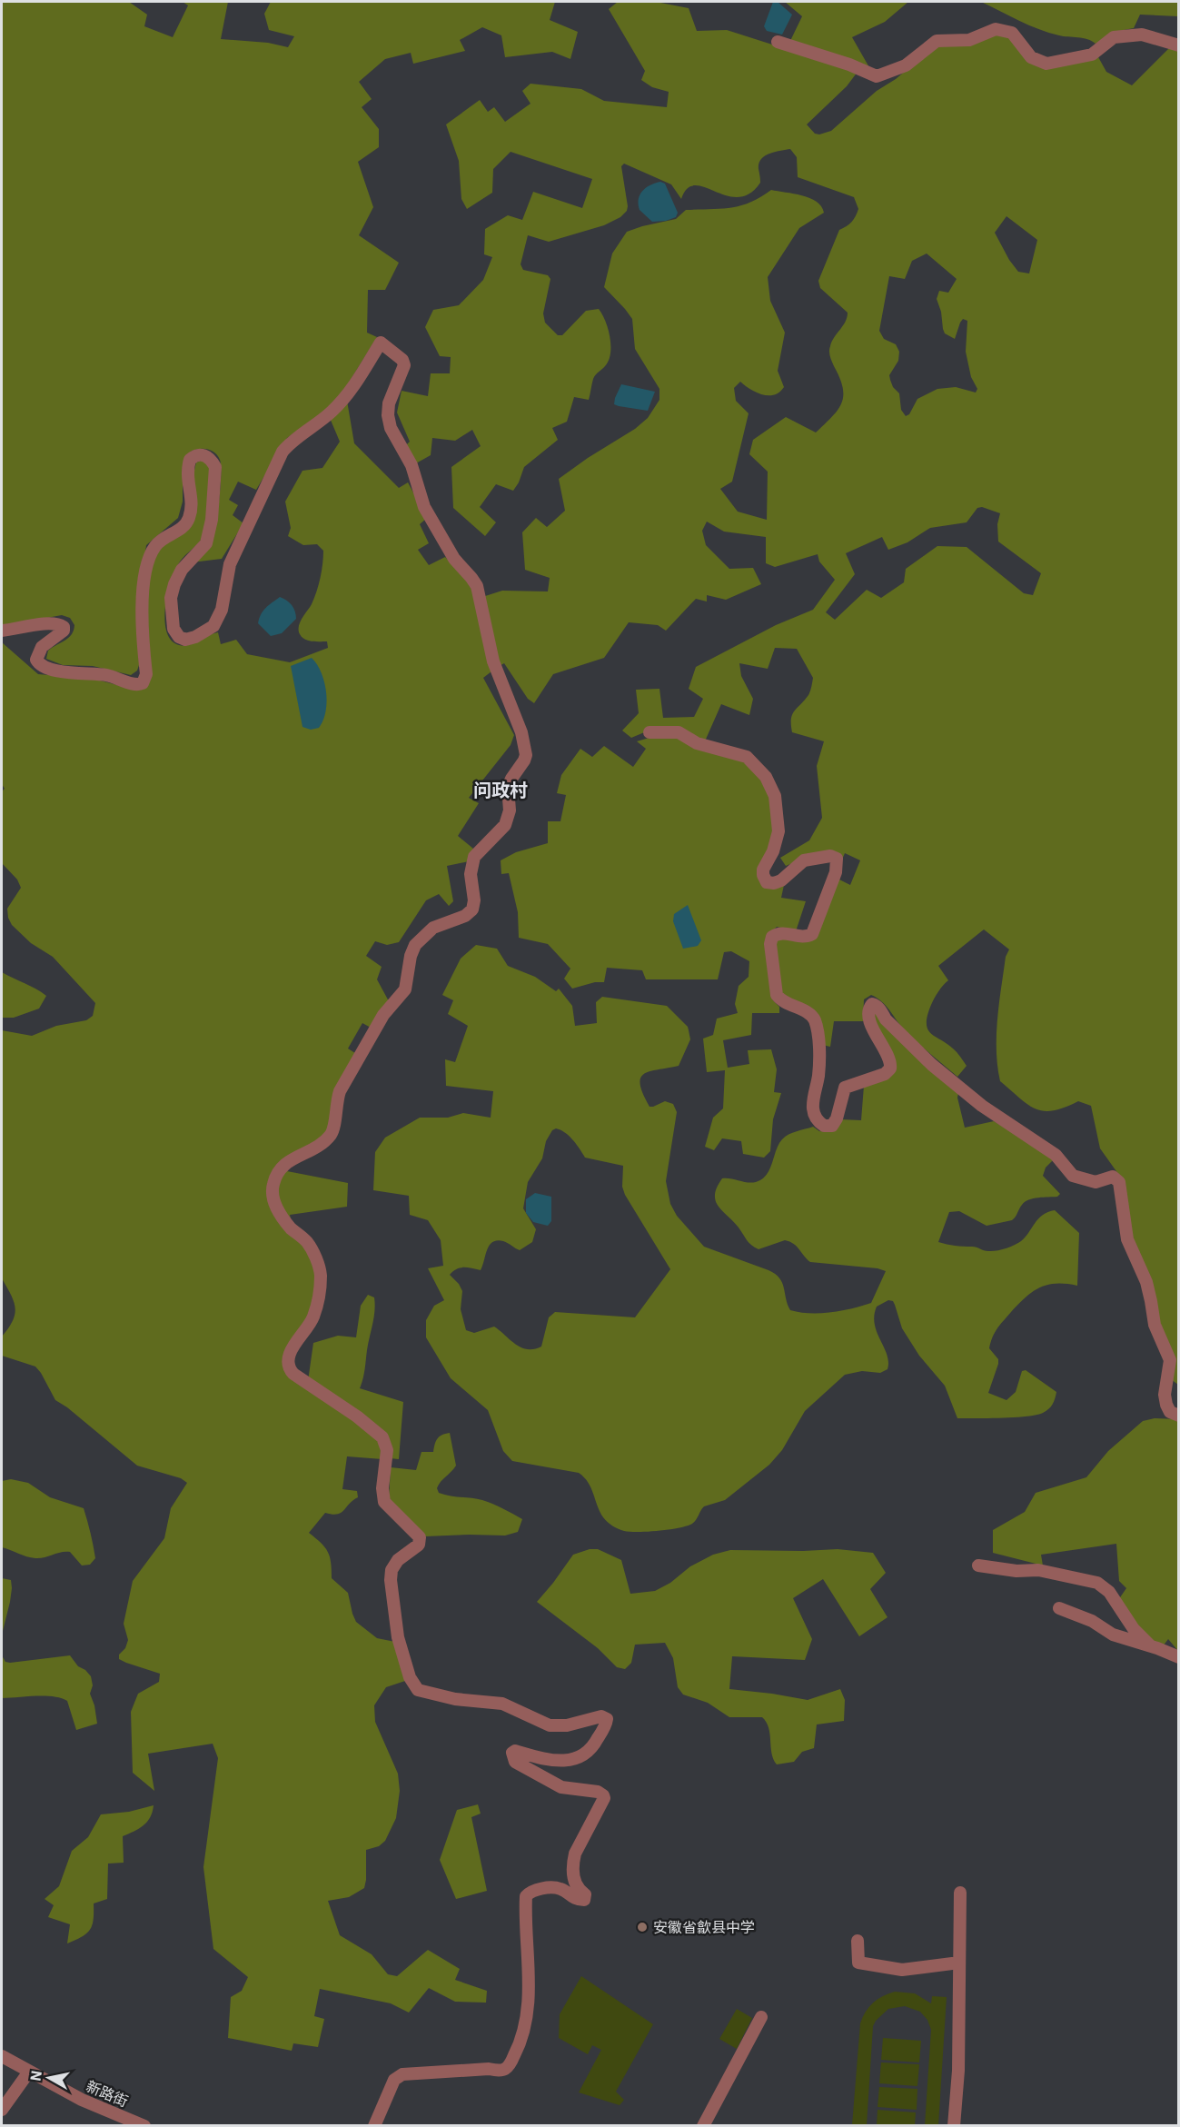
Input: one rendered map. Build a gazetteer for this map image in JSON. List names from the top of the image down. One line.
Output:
{"streets":{"street":["新路街"]},"districts":["问政村"],"places":["安徽省歙县中学"],"north":"left"}
